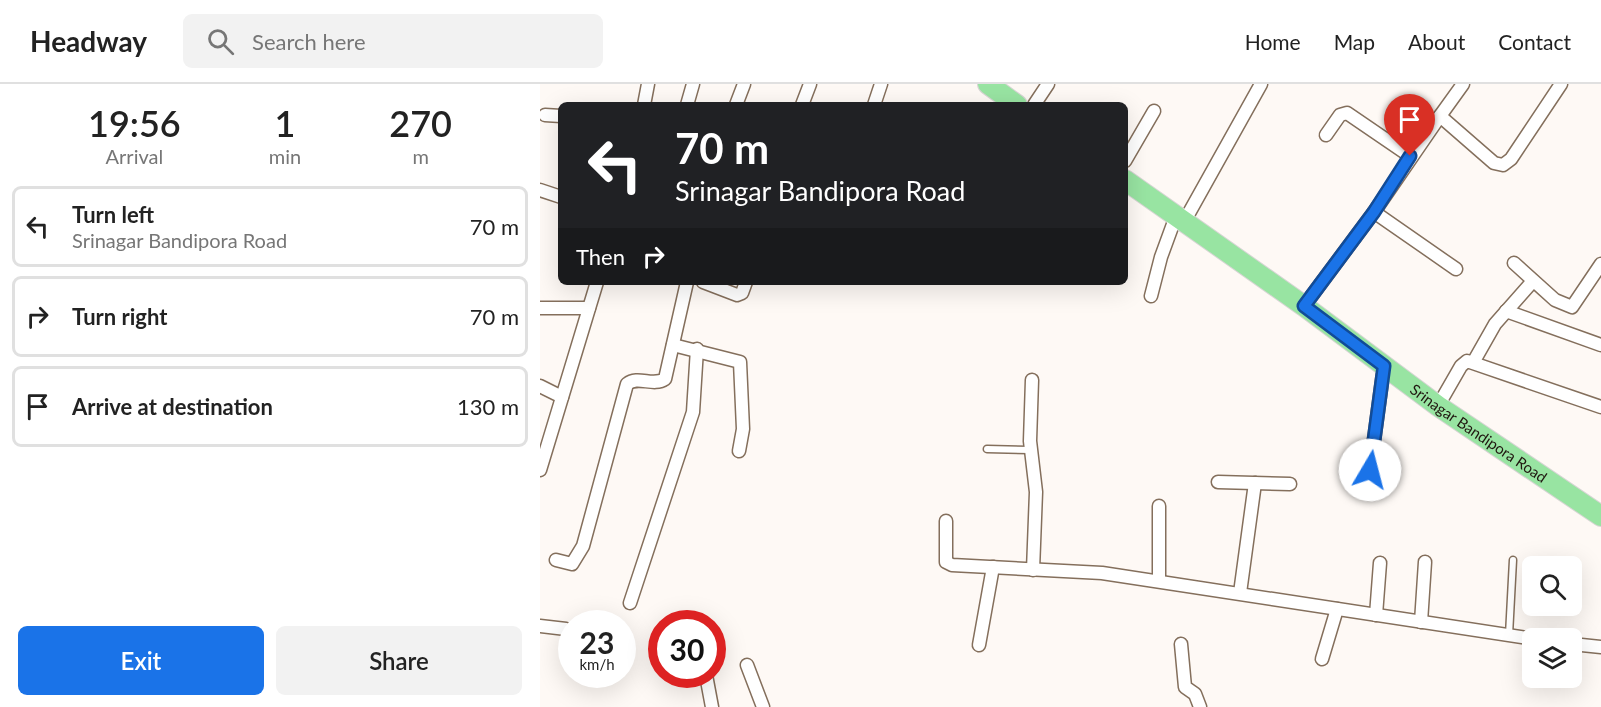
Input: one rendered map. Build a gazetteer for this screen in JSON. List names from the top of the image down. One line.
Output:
{"streets":{"highway":["Srinagar Bandipora Road"]},"page":{"header":"Headway","search":"Search here","nav":["Home","Map","About","Contact"],"eta":["19:56","Arrival","1","min","270","m"],"turn":["70 m","Srinagar Bandipora Road"],"list":[{"name":"Turn left","note":"Srinagar Bandipora Road","value":"70 m"},{"name":"Turn right","value":"70 m"},{"name":"Arrive at destination","value":"130 m"}],"then":"Then","speed":"23 km/h","limit":"30","buttons":["Exit","Share"]}}
